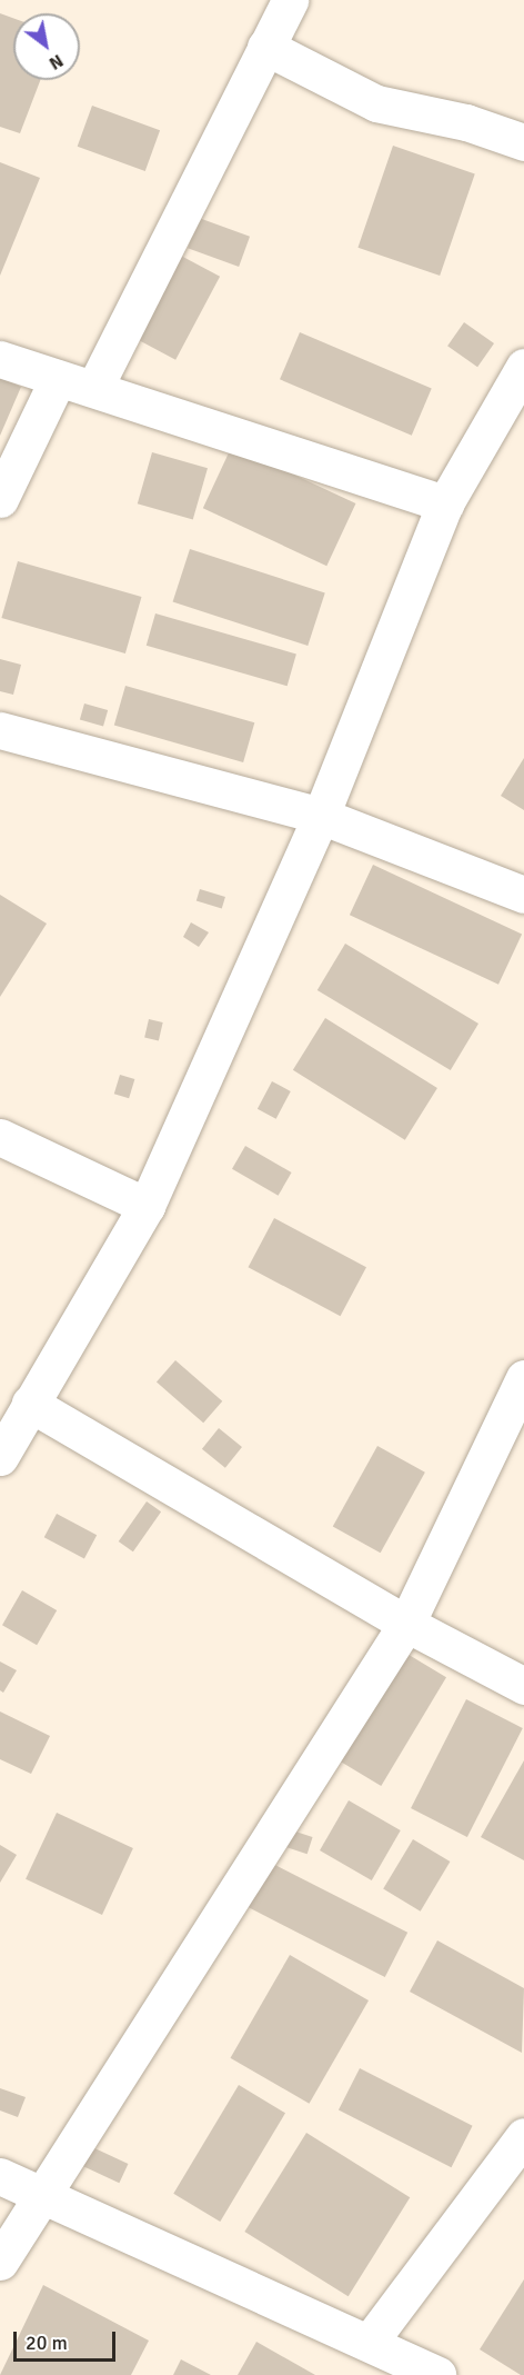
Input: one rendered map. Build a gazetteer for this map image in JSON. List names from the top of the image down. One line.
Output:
{"scale_bar":"20 m","north":"bottom right"}
